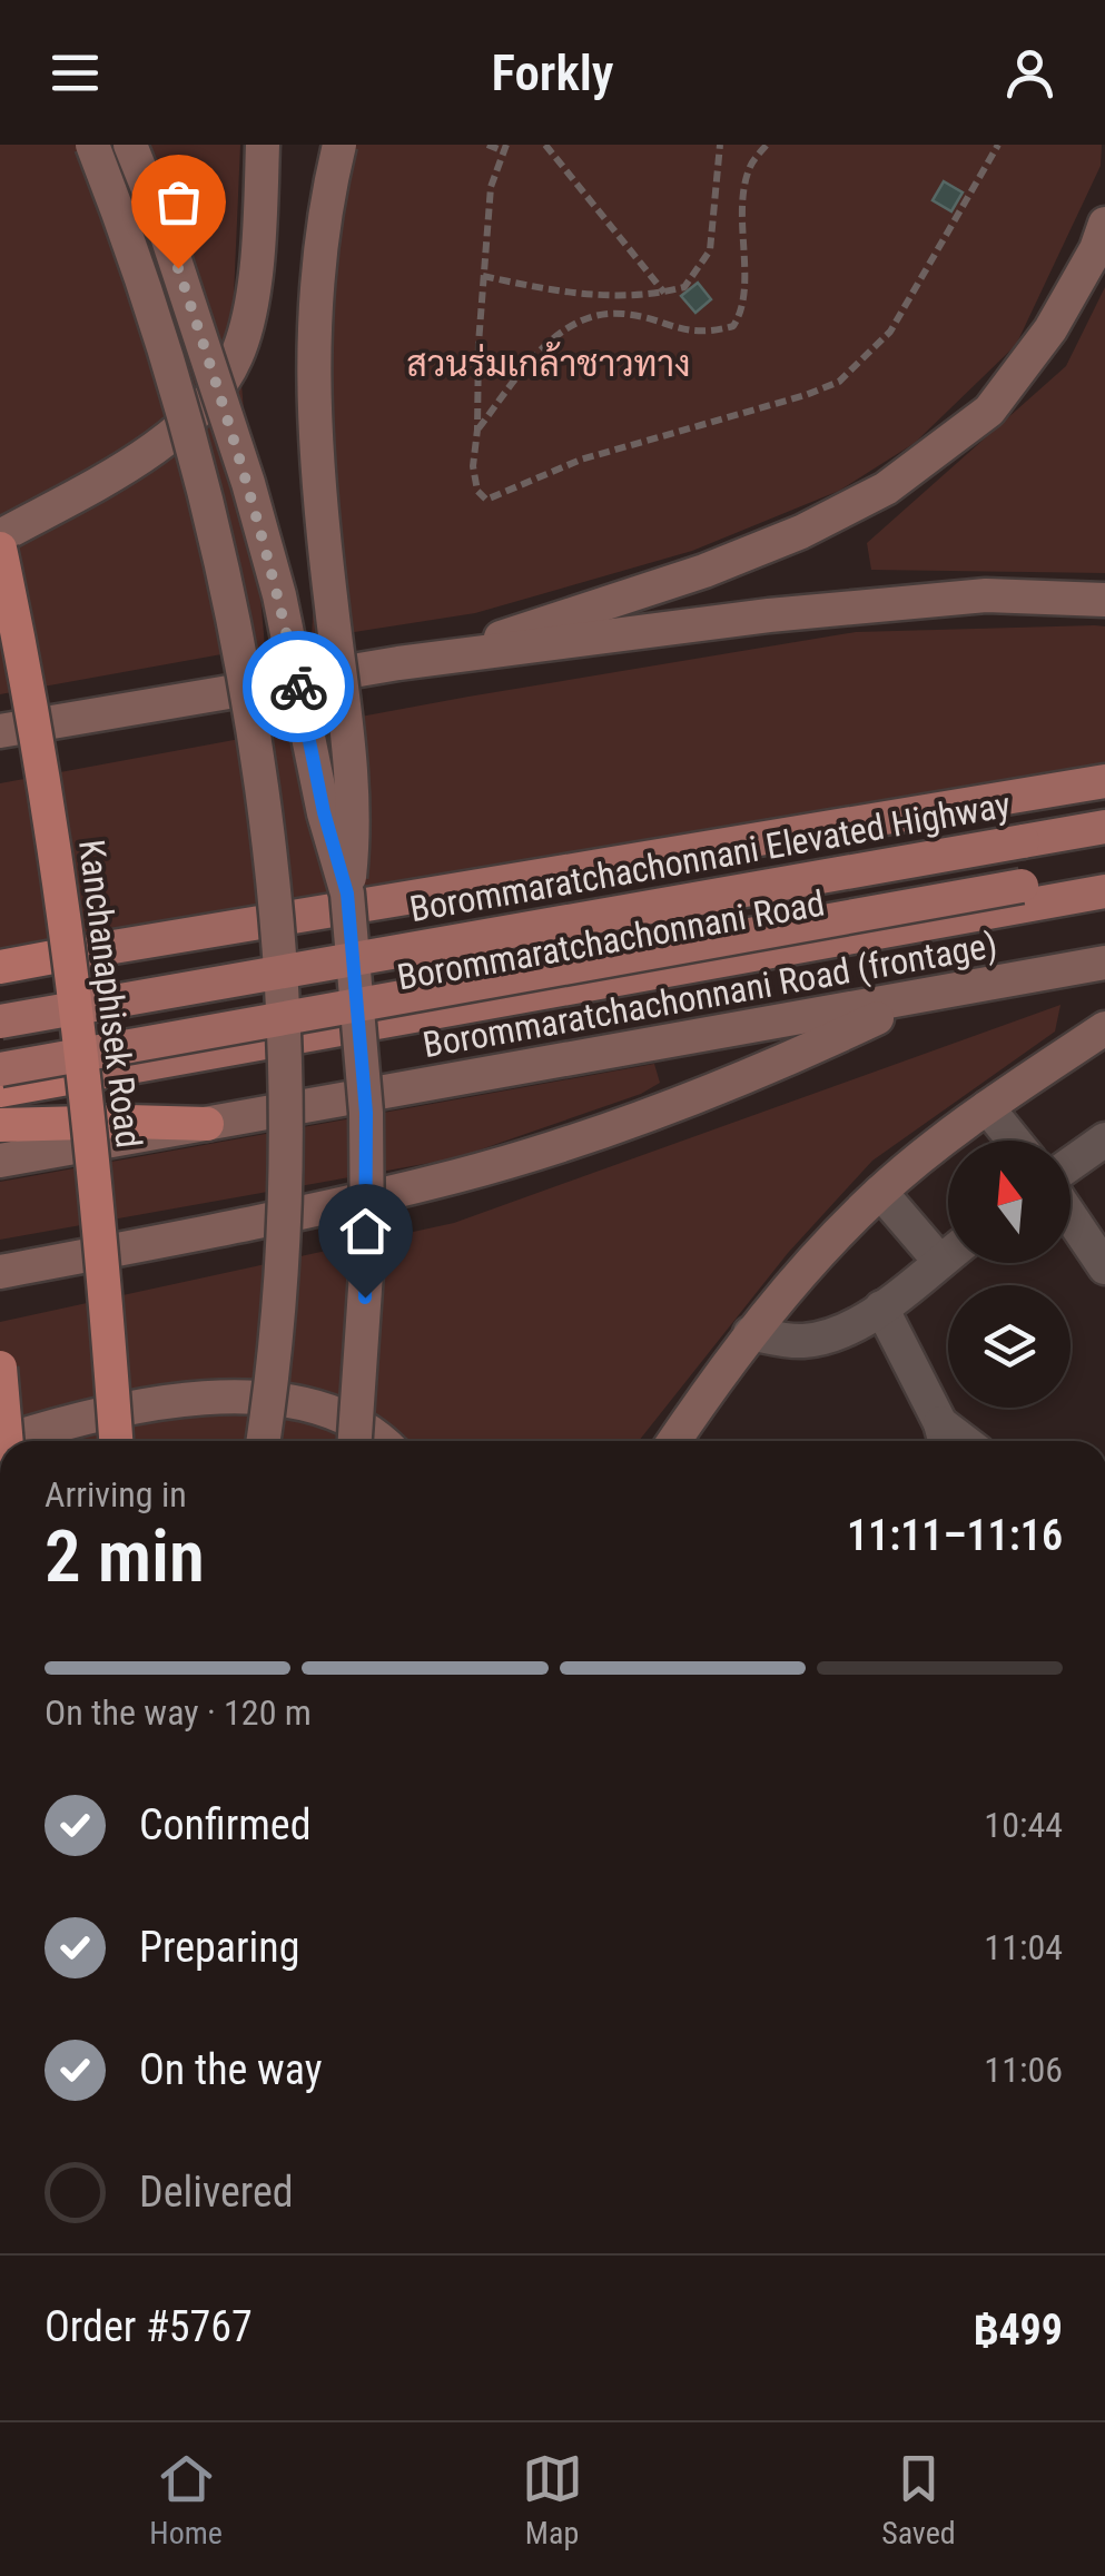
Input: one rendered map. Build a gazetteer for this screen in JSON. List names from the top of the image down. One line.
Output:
{"streets":{"highway":["Borommaratchachonnani Road","Kanchanaphisek Road"],"main road":["Borommaratchachonnani Elevated Highway","Borommaratchachonnani Road (frontage)"]},"parks":["สวนร่มเกล้าชาวทาง"],"north":"top","page":{"header":"Forkly","heading":["2 min","Arriving in","11:11–11:16"],"panel":["Order #5767","฿499"],"bar":"On the way · 120 m","list":[["Confirmed","10:44"],["Preparing","11:04"],["On the way","11:06"],"Delivered"],"tabs":["Home","Map","Saved"]}}
